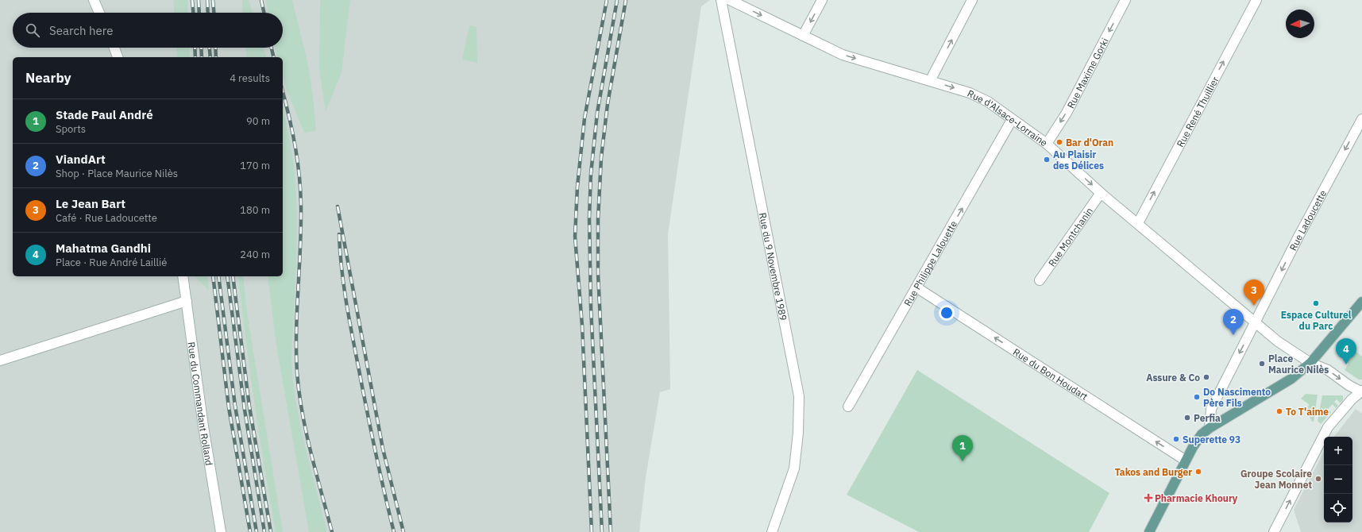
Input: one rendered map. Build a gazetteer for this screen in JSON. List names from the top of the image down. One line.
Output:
{"streets":{"street":["Rue Maxime Gorki","Rue René Thuillier","Rue d'Alsace-Lorraine","Rue Ladoucette","Rue Montchanin","Rue Philippe Lalouette","Rue du 9 Novembre 1989","Rue du Bon Houdart","Rue du Commandant Rolland"]},"crossings":[["Rue Maxime Gorki","Rue d'Alsace-Lorraine"],["Rue René Thuillier","Rue d'Alsace-Lorraine"],["Rue d'Alsace-Lorraine","Rue Ladoucette"],["Rue d'Alsace-Lorraine","Rue Montchanin"],["Rue d'Alsace-Lorraine","Rue Philippe Lalouette"],["Rue Philippe Lalouette","Rue du Bon Houdart"]],"one_way":["Rue Maxime Gorki","Rue René Thuillier","Rue d'Alsace-Lorraine","Rue Ladoucette","Rue Philippe Lalouette","Rue du Bon Houdart"],"places":{"other":["Bar d'Oran","Au Plaisir des Délices","Espace Culturel du Parc","Place Maurice Nilès","Assure & Co","Do Nascimento Père Fils","To T'aime","Perfia","Superette 93","Takos and Burger","Groupe Scolaire Jean Monnet"],"health":["Pharmacie Khoury"]},"north":"left","page":{"search":"Search here","heading":["Nearby","4 results"],"list":[{"mark":"1","name":"Stade Paul André","note":"Sports","value":"90 m"},{"mark":"2","name":"ViandArt","note":"Shop · Place Maurice Nilès","value":"170 m"},{"mark":"3","name":"Le Jean Bart","note":"Café · Rue Ladoucette","value":"180 m"},{"mark":"4","name":"Mahatma Gandhi","note":"Place · Rue André Laillié","value":"240 m"}],"pins":["3","2","4","1"],"map_buttons":["+","−"]}}
